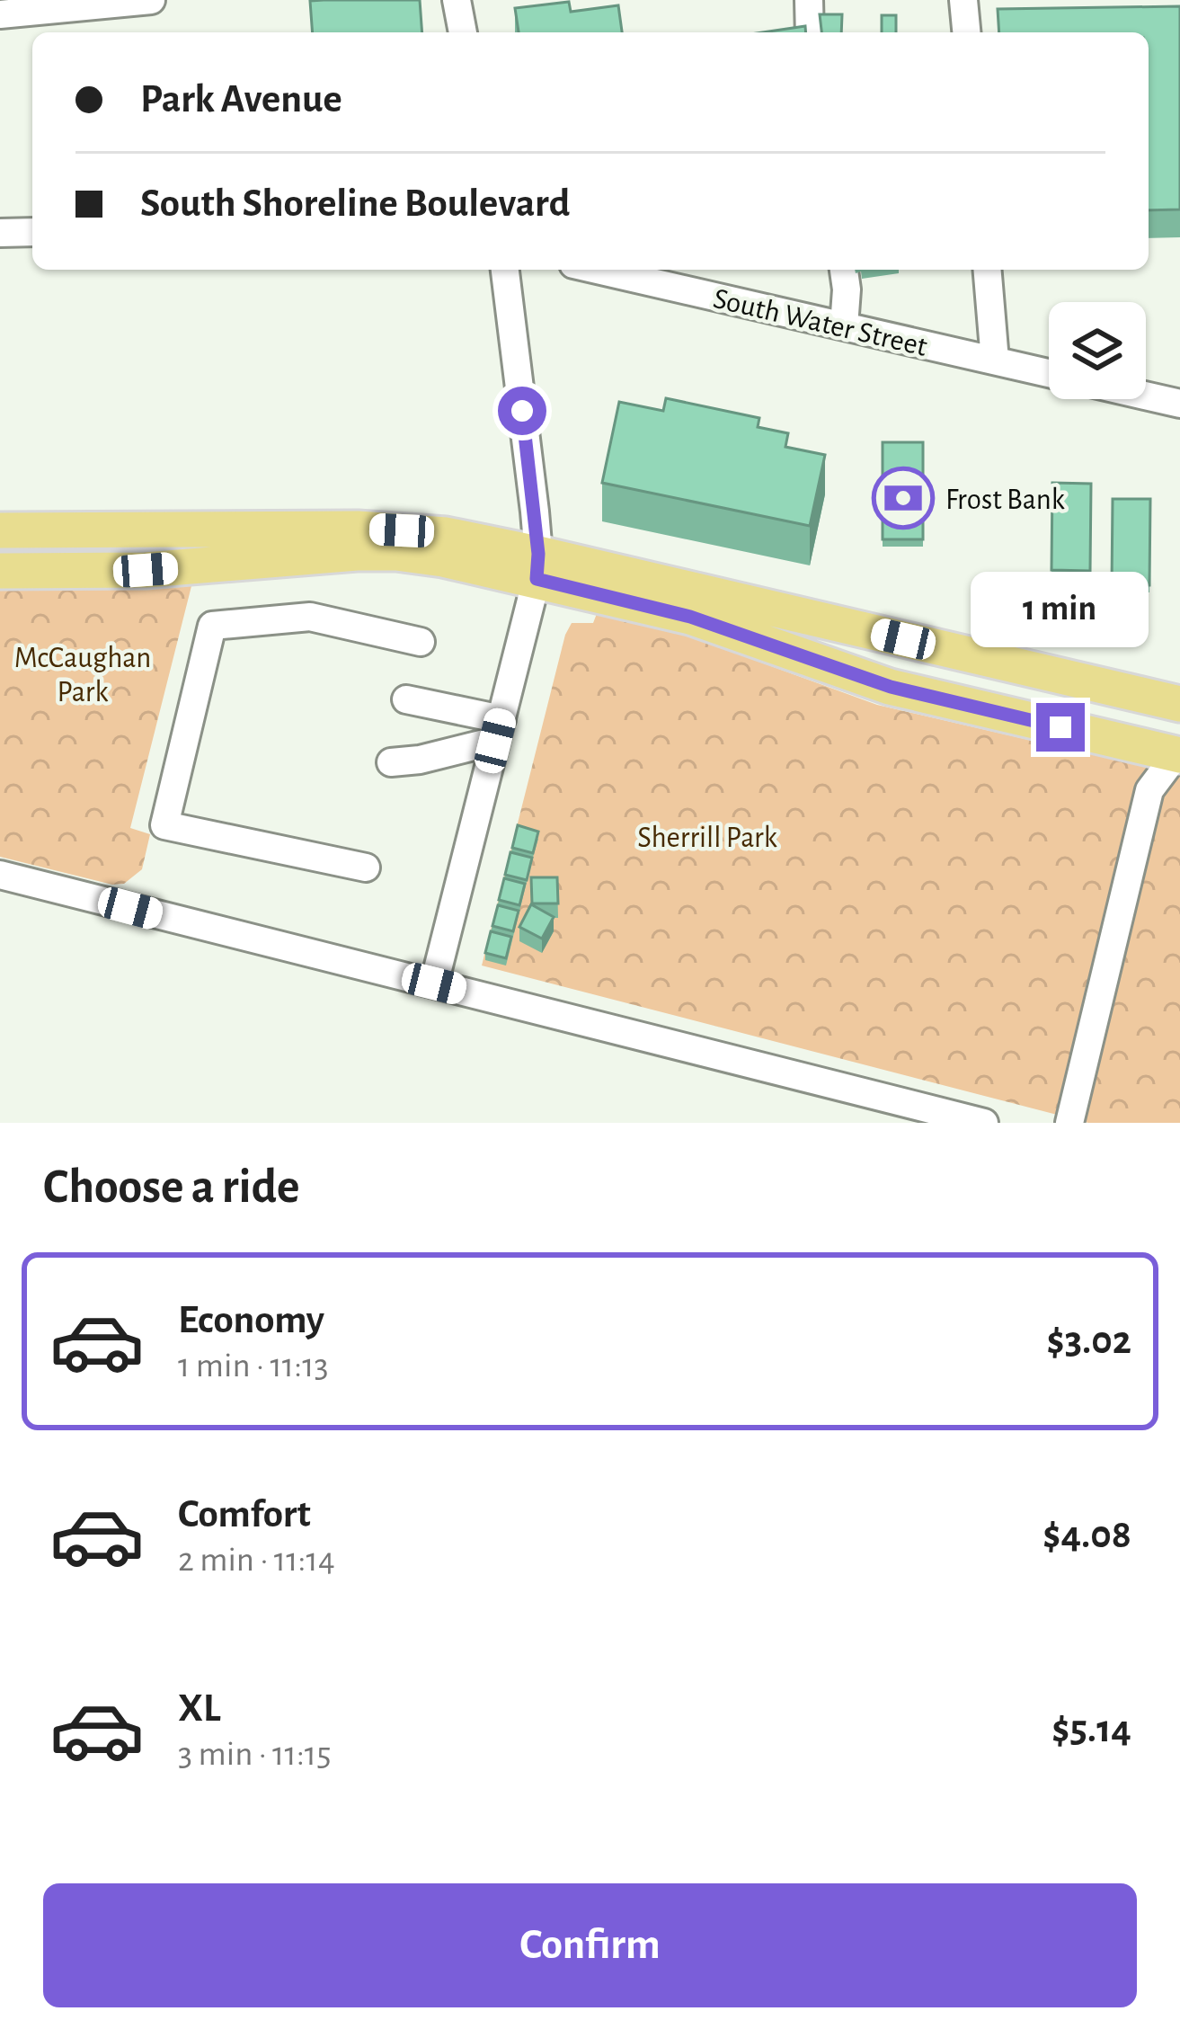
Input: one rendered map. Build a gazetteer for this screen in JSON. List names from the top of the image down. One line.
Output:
{"streets":{"street":["South Water Street"]},"parks":["McCaughan Park","Sherrill Park"],"places":{"bank":["Frost Bank"]},"page":{"banner":["Park Avenue","South Shoreline Boulevard"],"bubble":"1 min","heading":"Choose a ride","list":[{"name":"Economy","note":"1 min · 11:13","value":"$3.02"},{"name":"Comfort","note":"2 min · 11:14","value":"$4.08"},{"name":"XL","note":"3 min · 11:15","value":"$5.14"}],"buttons":"Confirm"}}
